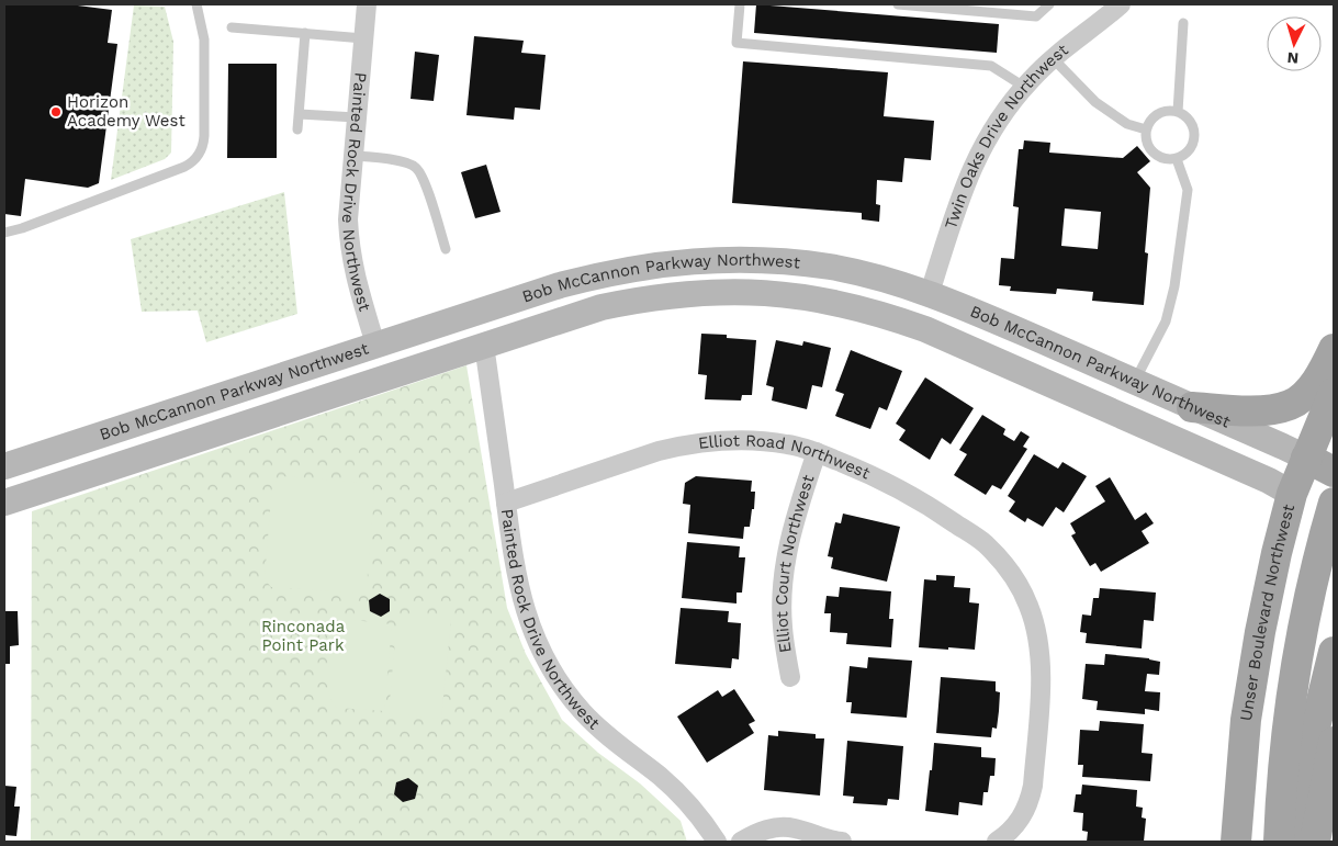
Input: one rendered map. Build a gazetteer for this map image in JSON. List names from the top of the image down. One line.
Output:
{"streets":{"main road":["Unser Boulevard Northwest"],"street":["Twin Oaks Drive Northwest","Painted Rock Drive Northwest","Bob McCannon Parkway Northwest","Elliot Road Northwest","Elliot Court Northwest"]},"crossings":[["Twin Oaks Drive Northwest","Bob McCannon Parkway Northwest"],["Painted Rock Drive Northwest","Bob McCannon Parkway Northwest"],["Painted Rock Drive Northwest","Elliot Road Northwest"],["Bob McCannon Parkway Northwest","Unser Boulevard Northwest"],["Elliot Road Northwest","Elliot Court Northwest"]],"parks":["Rinconada Point Park"],"places":["Horizon Academy West"],"north":"bottom"}
